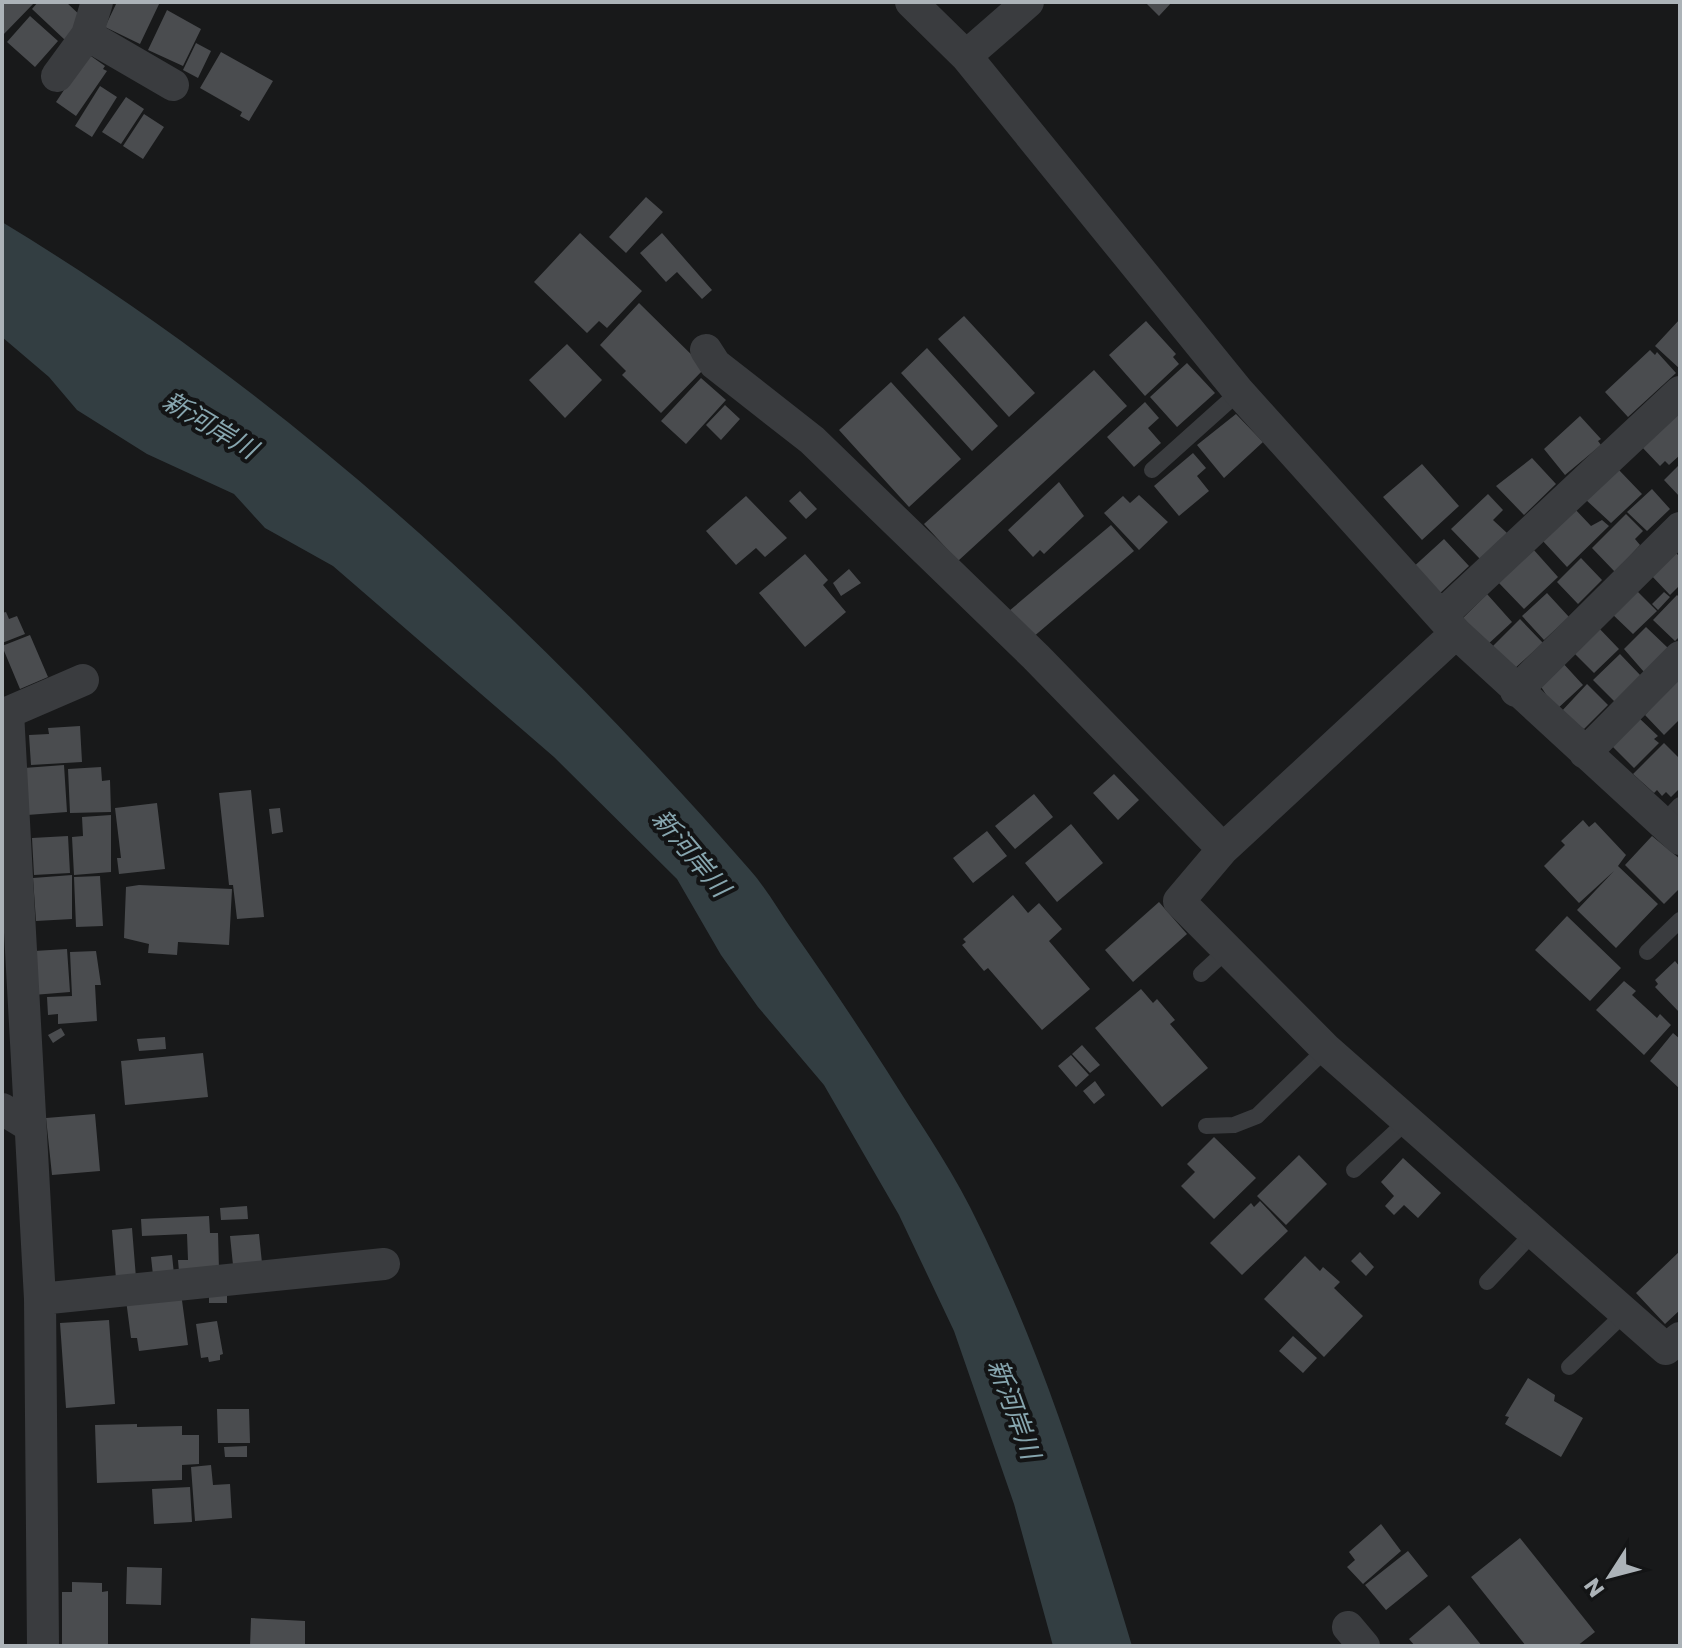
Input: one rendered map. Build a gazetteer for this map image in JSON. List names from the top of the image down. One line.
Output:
{"water":["新河岸川"],"north":"bottom left"}
